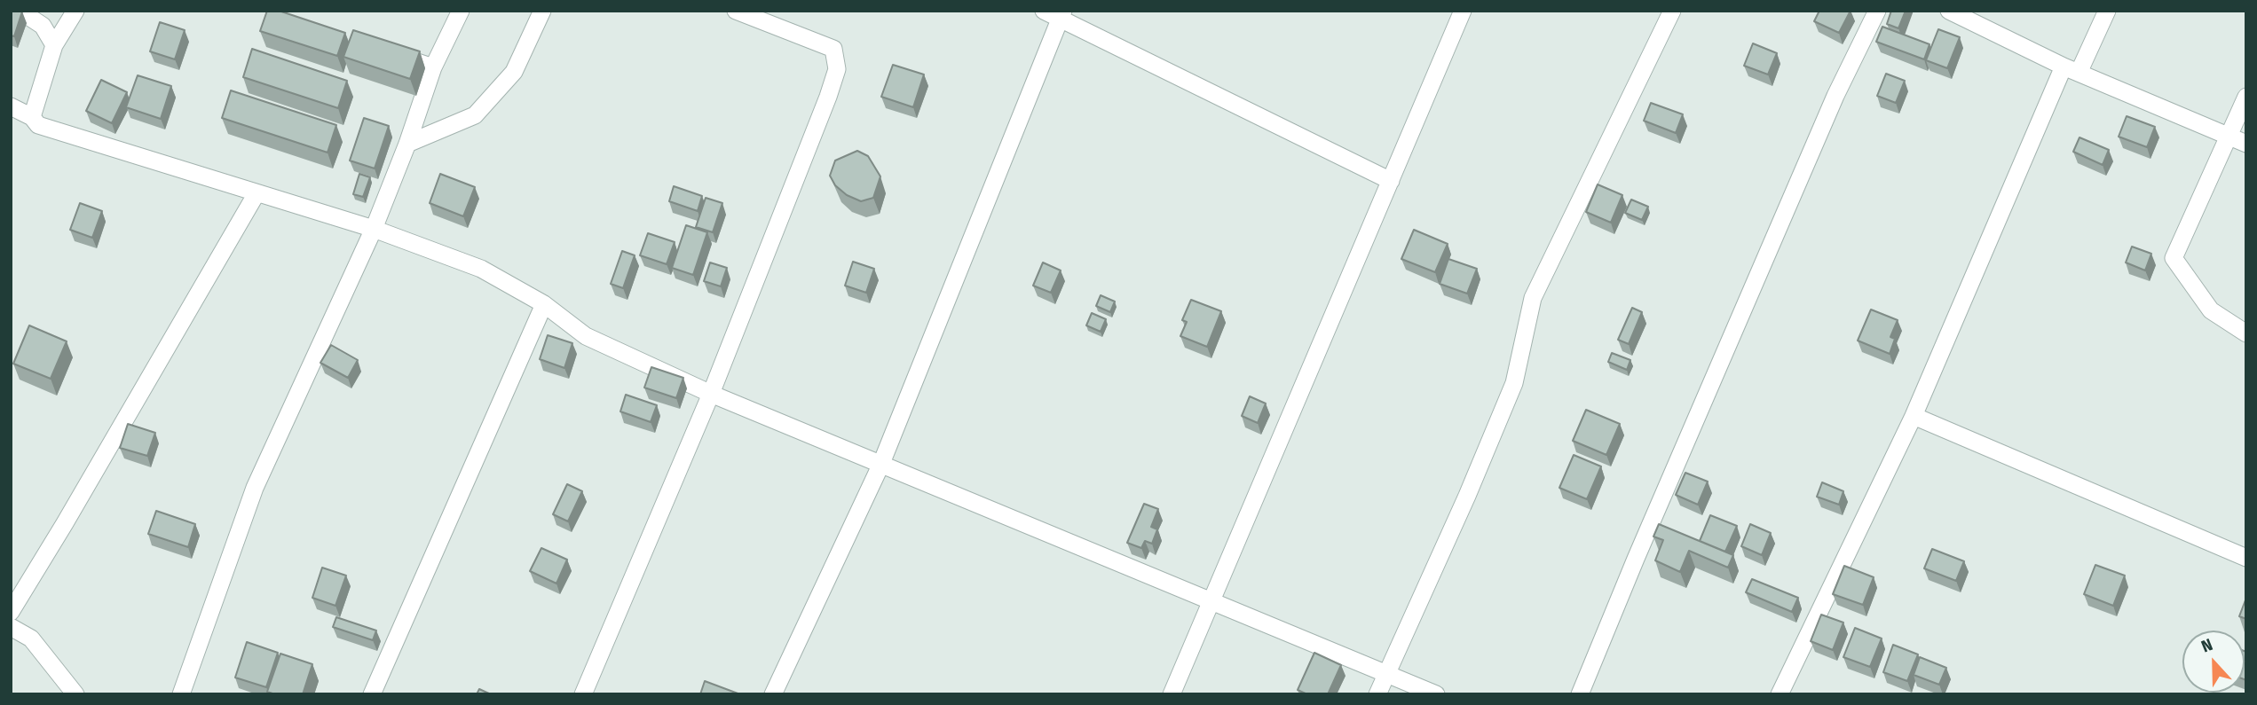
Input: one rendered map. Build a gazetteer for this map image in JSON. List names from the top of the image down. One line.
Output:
{"north":"top"}
